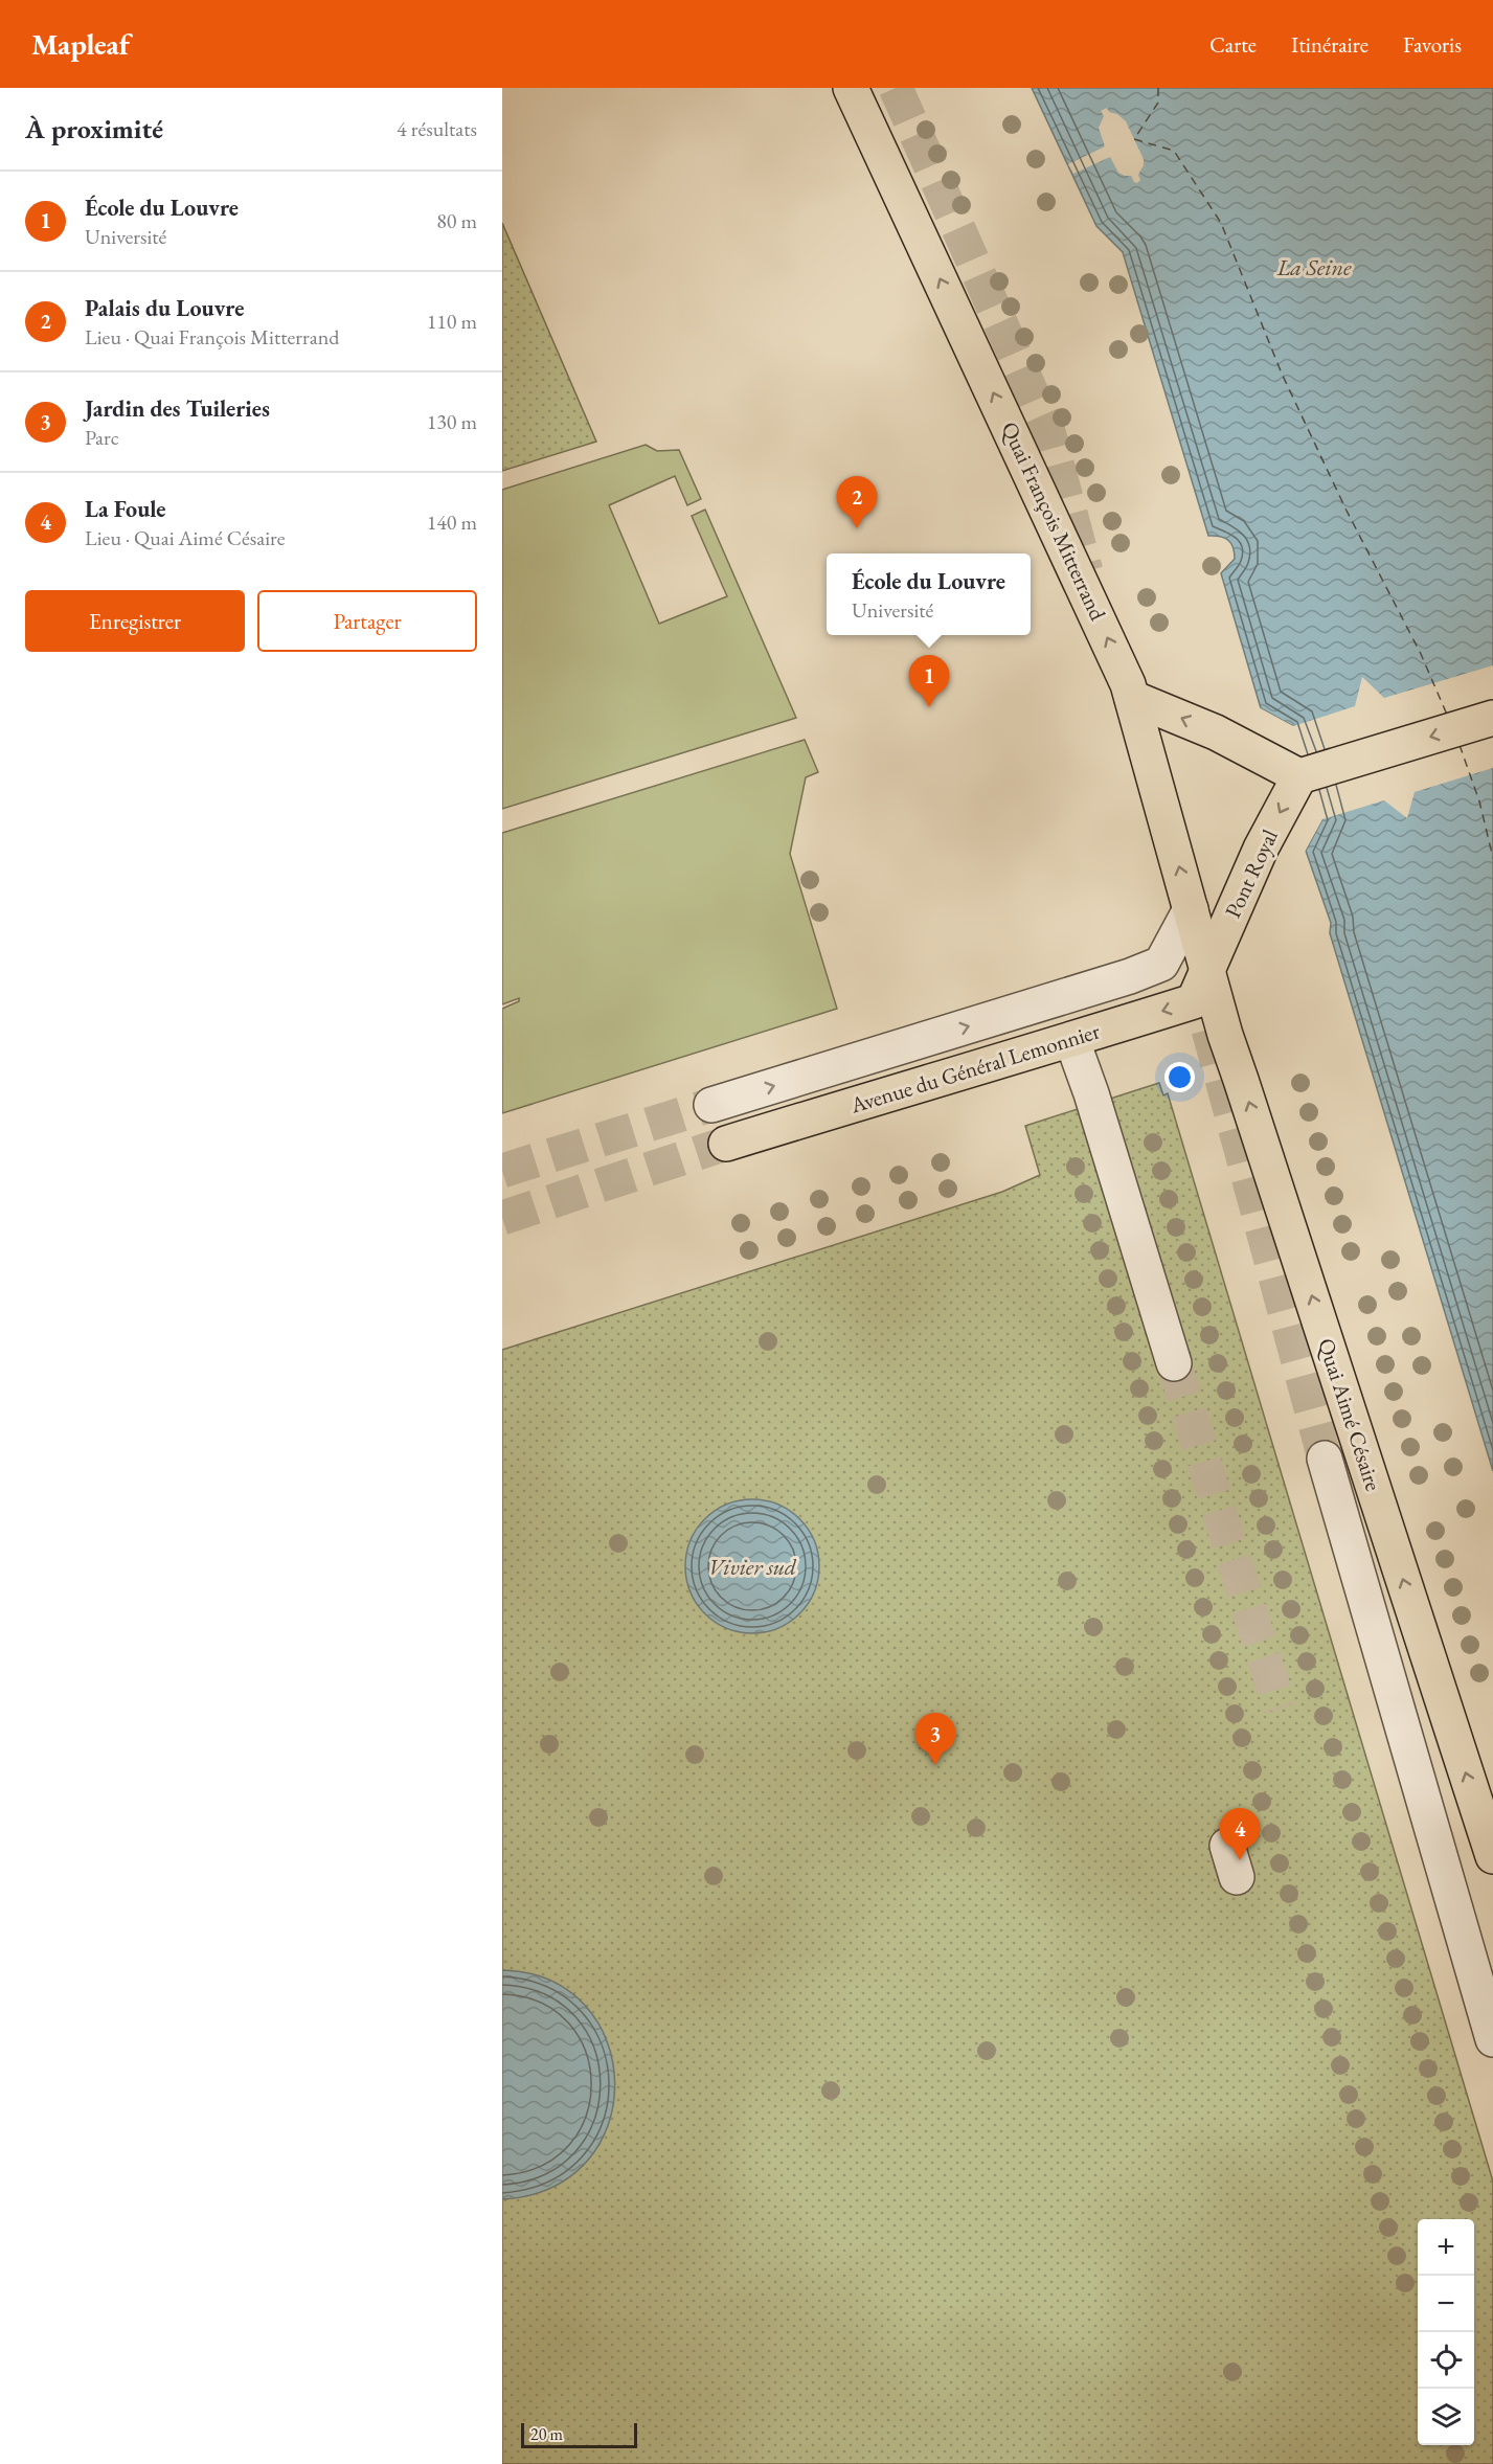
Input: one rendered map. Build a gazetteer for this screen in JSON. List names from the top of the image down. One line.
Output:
{"streets":{"main road":["Quai François Mitterrand","Pont Royal","Avenue du Général Lemonnier","Quai Aimé Césaire"]},"crossings":[["Quai François Mitterrand","Pont Royal"],["Quai François Mitterrand","Avenue du Général Lemonnier"],["Quai François Mitterrand","Quai Aimé Césaire"],["Pont Royal","Avenue du Général Lemonnier"],["Pont Royal","Quai Aimé Césaire"],["Avenue du Général Lemonnier","Quai Aimé Césaire"]],"one_way":["Quai François Mitterrand","Pont Royal","Quai Aimé Césaire"],"water":["La Seine","Vivier sud"],"scale_bar":"20 m","page":{"header":"Mapleaf","nav":["Carte","Itinéraire","Favoris"],"heading":["À proximité","4 résultats"],"list":[{"mark":"1","name":"École du Louvre","note":"Université","value":"80 m"},{"mark":"2","name":"Palais du Louvre","note":"Lieu · Quai François Mitterrand","value":"110 m"},{"mark":"3","name":"Jardin des Tuileries","note":"Parc","value":"130 m"},{"mark":"4","name":"La Foule","note":"Lieu · Quai Aimé Césaire","value":"140 m"}],"pins":["2","1","3","4"],"popup":["École du Louvre","Université"],"buttons":["Enregistrer","Partager"],"map_buttons":["+","−"],"scale":"20 m"}}
